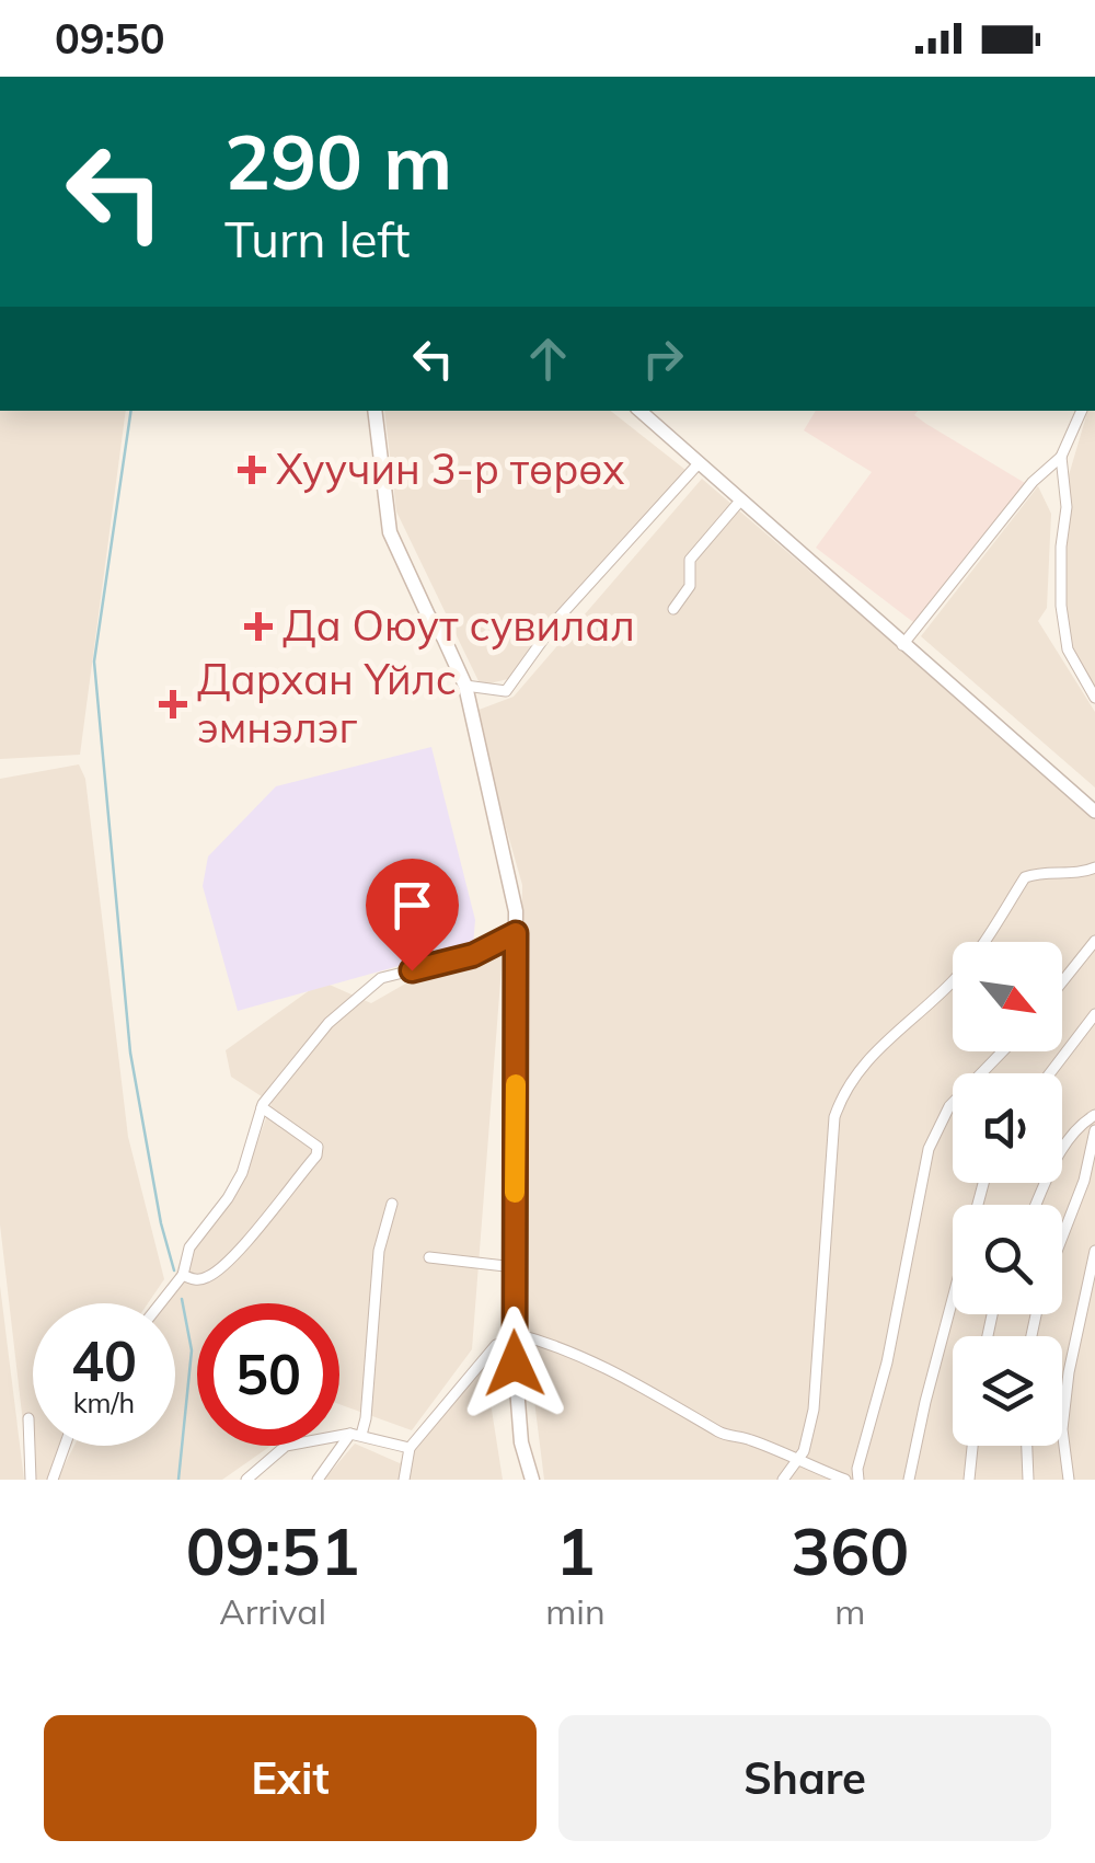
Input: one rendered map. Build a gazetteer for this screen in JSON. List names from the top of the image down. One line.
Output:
{"places":{"health":["Хуучин 3-р төрөх","Да Оюут сувилал","Дархан Үйлс эмнэлэг"]},"north":"bottom right","page":{"status":"09:50","turn":["290 m","Turn left"],"speed":"40 km/h","limit":"50","eta":["09:51","Arrival","1","min","360","m"],"buttons":["Exit","Share"]}}
